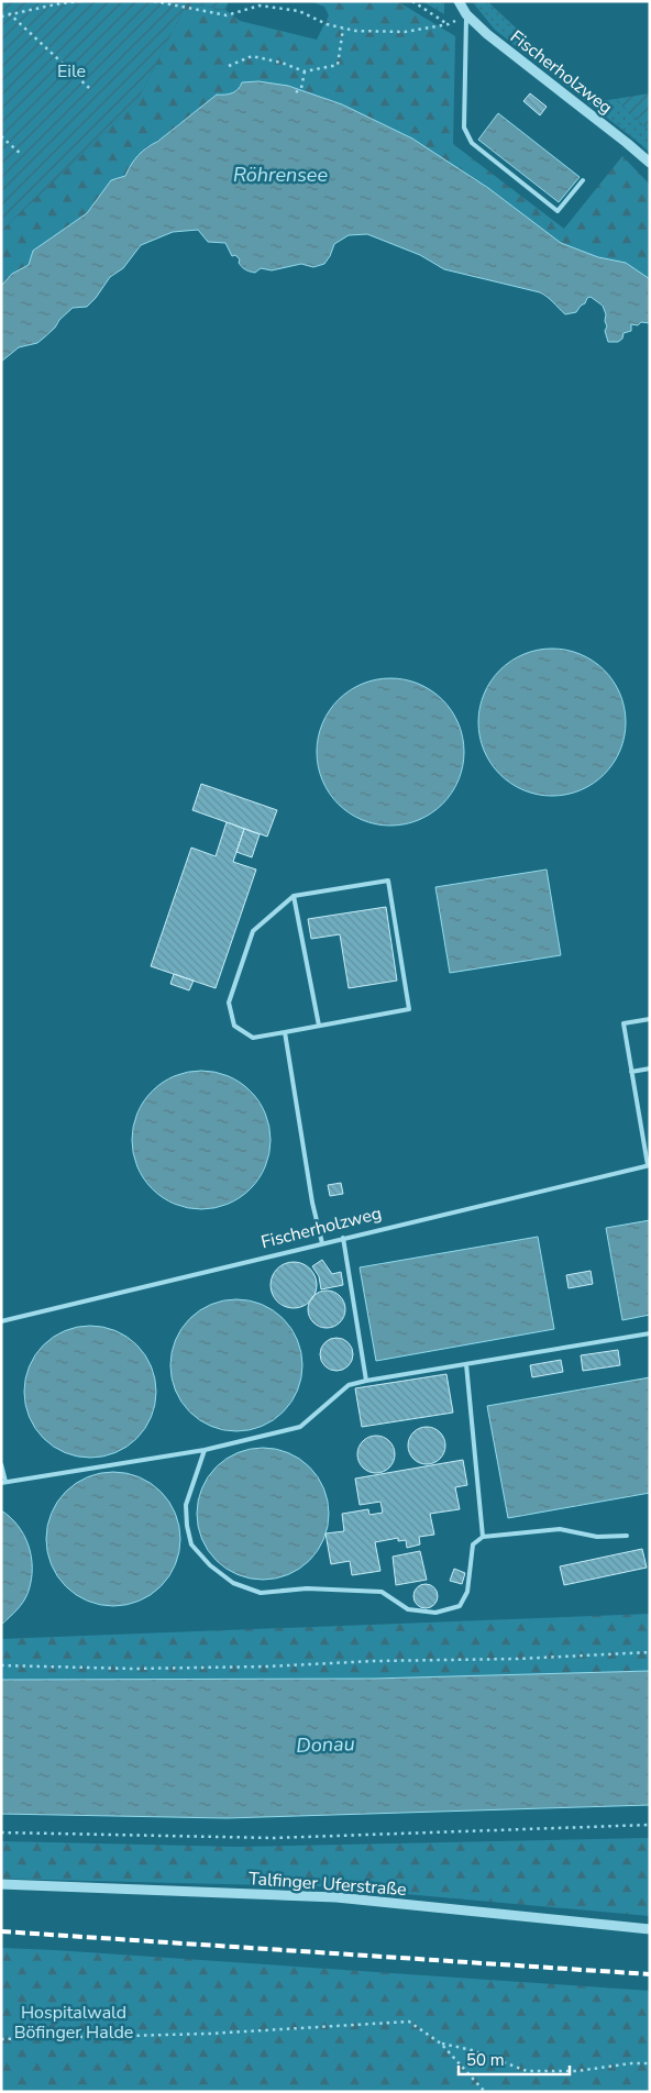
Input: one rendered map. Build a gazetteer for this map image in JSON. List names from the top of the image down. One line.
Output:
{"streets":{"street":["Fischerholzweg","Talfinger Uferstraße"]},"water":["Röhrensee","Donau"],"parks":["Eile","Hospitalwald Böfinger Halde"],"scale_bar":"50 m"}
